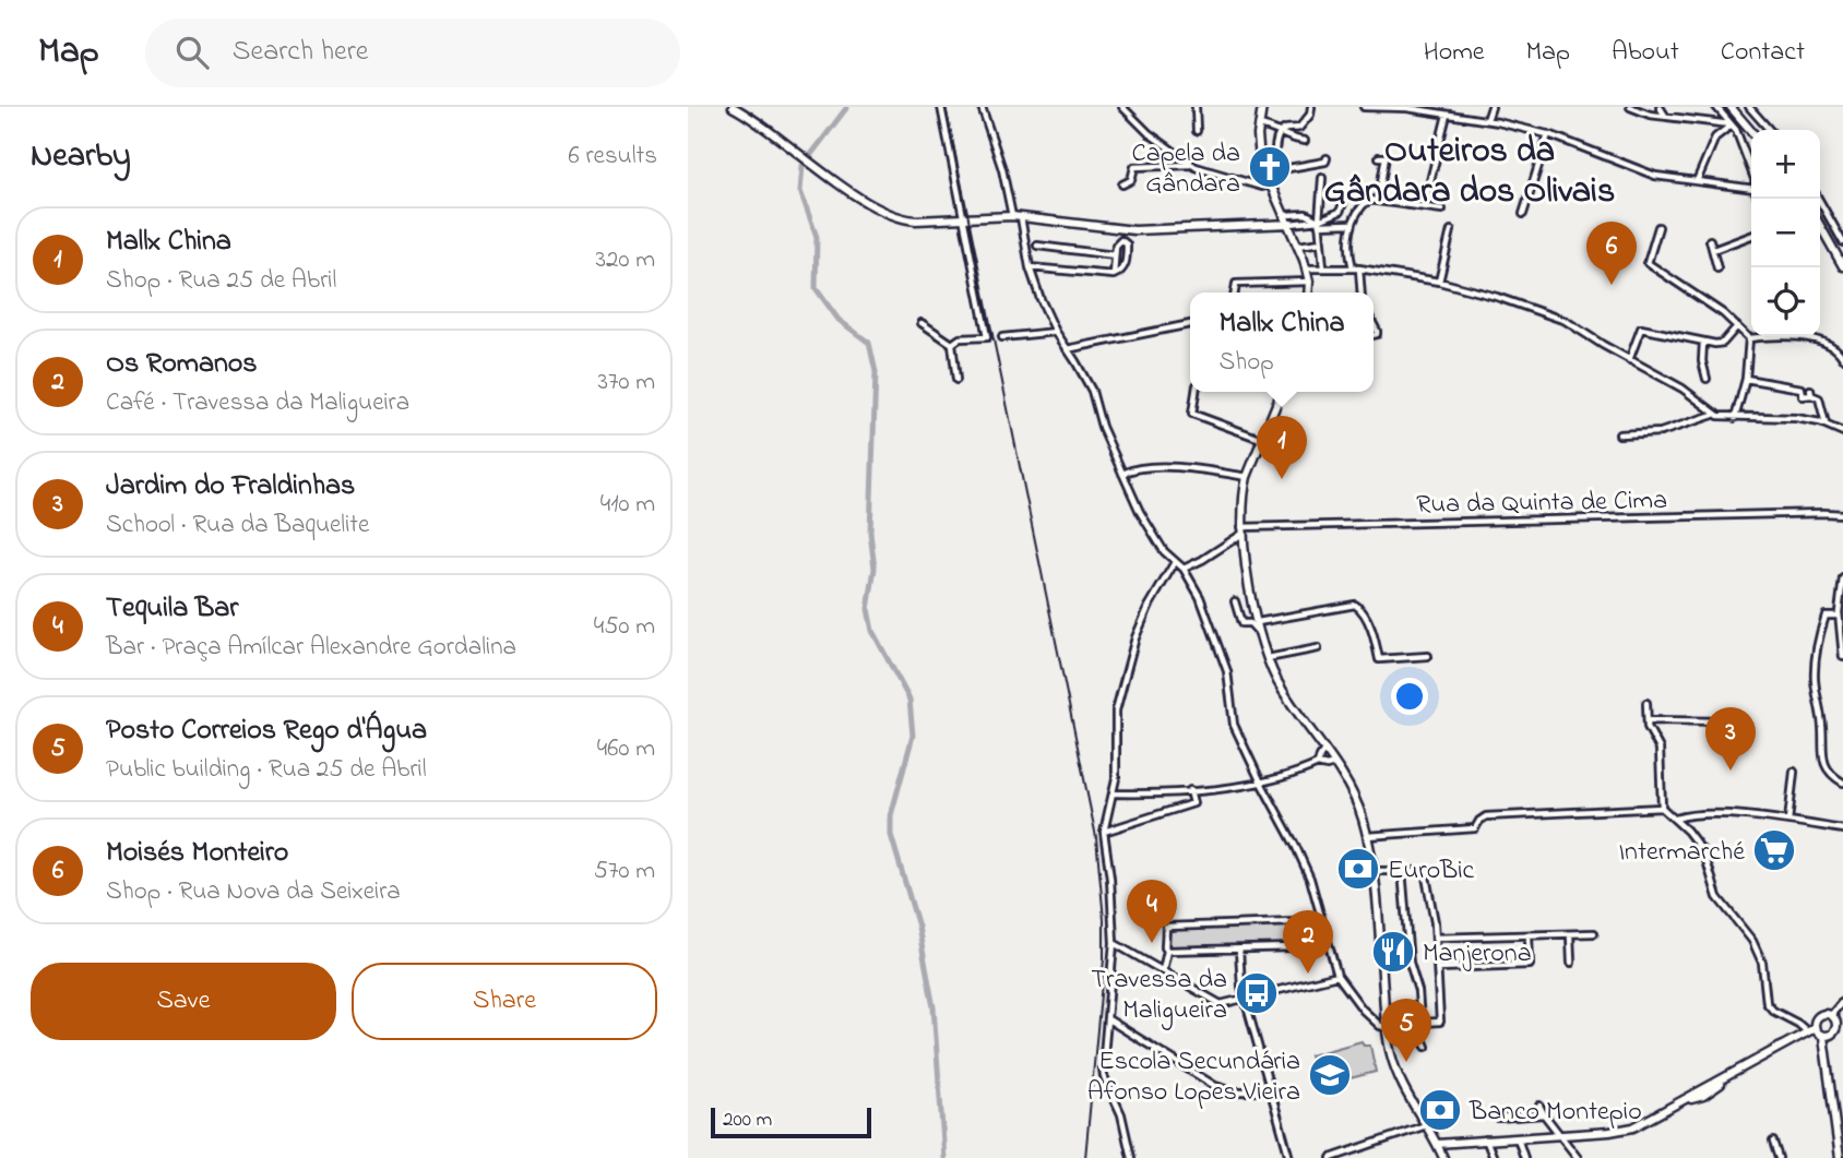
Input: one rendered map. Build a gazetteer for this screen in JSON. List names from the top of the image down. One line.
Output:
{"streets":{"street":["Rua da Quinta de Cima"]},"districts":["Outeiros da Gândara dos Olivais"],"places":{"church":["Capela da Gândara"],"supermarket":["Intermarché"],"bank":["EuroBic","Banco Montepio"],"restaurant":["Manjerona"],"bus stop":["Travessa da Maligueira"],"school or university":["Escola Secundária Afonso Lopes Vieira"]},"scale_bar":"200 m","page":{"header":"Map","search":"Search here","nav":["Home","Map","About","Contact"],"heading":["Nearby","6 results"],"map_buttons":["+","−"],"list":[{"mark":"1","name":"Mallx China","note":"Shop · Rua 25 de Abril","value":"320 m"},{"mark":"2","name":"Os Romanos","note":"Café · Travessa da Maligueira","value":"370 m"},{"mark":"3","name":"Jardim do Fraldinhas","note":"School · Rua da Baquelite","value":"410 m"},{"mark":"4","name":"Tequila Bar","note":"Bar · Praça Amílcar Alexandre Gordalina","value":"450 m"},{"mark":"5","name":"Posto Correios Rego d'Água","note":"Public building · Rua 25 de Abril","value":"460 m"},{"mark":"6","name":"Moisés Monteiro","note":"Shop · Rua Nova da Seixeira","value":"570 m"}],"pins":["6","1","3","4","2","5"],"popup":["Mallx China","Shop"],"buttons":["Save","Share"],"scale":"200 m"}}
